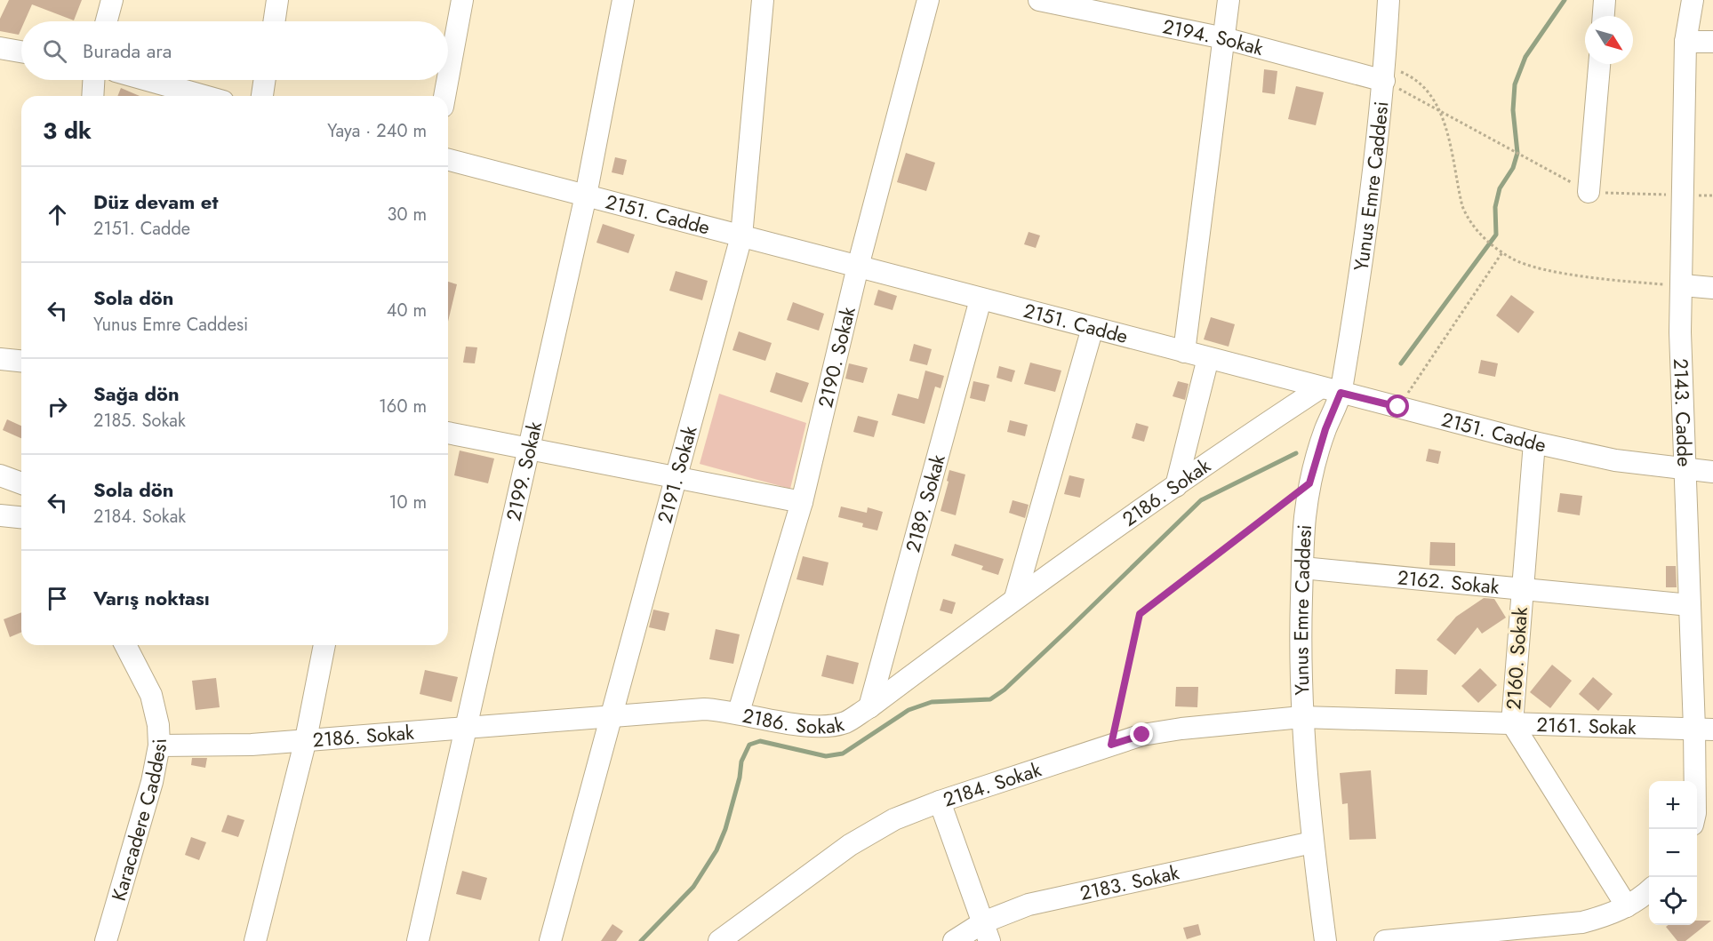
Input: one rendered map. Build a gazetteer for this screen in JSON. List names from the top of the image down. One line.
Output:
{"streets":{"street":["2194. Sokak","Yunus Emre Caddesi","2151. Cadde","2190. Sokak","2143. Cadde","2199. Sokak","2191. Sokak","2186. Sokak","2189. Sokak","2162. Sokak","2160. Sokak","2161. Sokak","2184. Sokak","Karacadere Caddesi","2183. Sokak"]},"crossings":[["2194. Sokak","Yunus Emre Caddesi"],["Yunus Emre Caddesi","2151. Cadde"],["Yunus Emre Caddesi","2186. Sokak"],["Yunus Emre Caddesi","2162. Sokak"],["Yunus Emre Caddesi","2161. Sokak"],["Yunus Emre Caddesi","2184. Sokak"],["Yunus Emre Caddesi","2183. Sokak"],["2151. Cadde","2190. Sokak"],["2151. Cadde","2143. Cadde"],["2151. Cadde","2199. Sokak"],["2151. Cadde","2191. Sokak"],["2151. Cadde","2186. Sokak"],["2151. Cadde","2189. Sokak"],["2151. Cadde","2160. Sokak"],["2190. Sokak","2186. Sokak"],["2143. Cadde","2162. Sokak"],["2143. Cadde","2161. Sokak"],["2199. Sokak","2186. Sokak"],["2191. Sokak","2186. Sokak"],["2186. Sokak","2189. Sokak"],["2186. Sokak","Karacadere Caddesi"],["2162. Sokak","2160. Sokak"],["2160. Sokak","2161. Sokak"],["2161. Sokak","2184. Sokak"]],"north":"bottom right","page":{"search":"Burada ara","heading":["3 dk","Yaya · 240 m"],"list":[["Düz devam et","2151. Cadde","30 m"],["Sola dön","Yunus Emre Caddesi","40 m"],["Sağa dön","2185. Sokak","160 m"],["Sola dön","2184. Sokak","10 m"],"Varış noktası"],"map_buttons":["+","−"]}}
